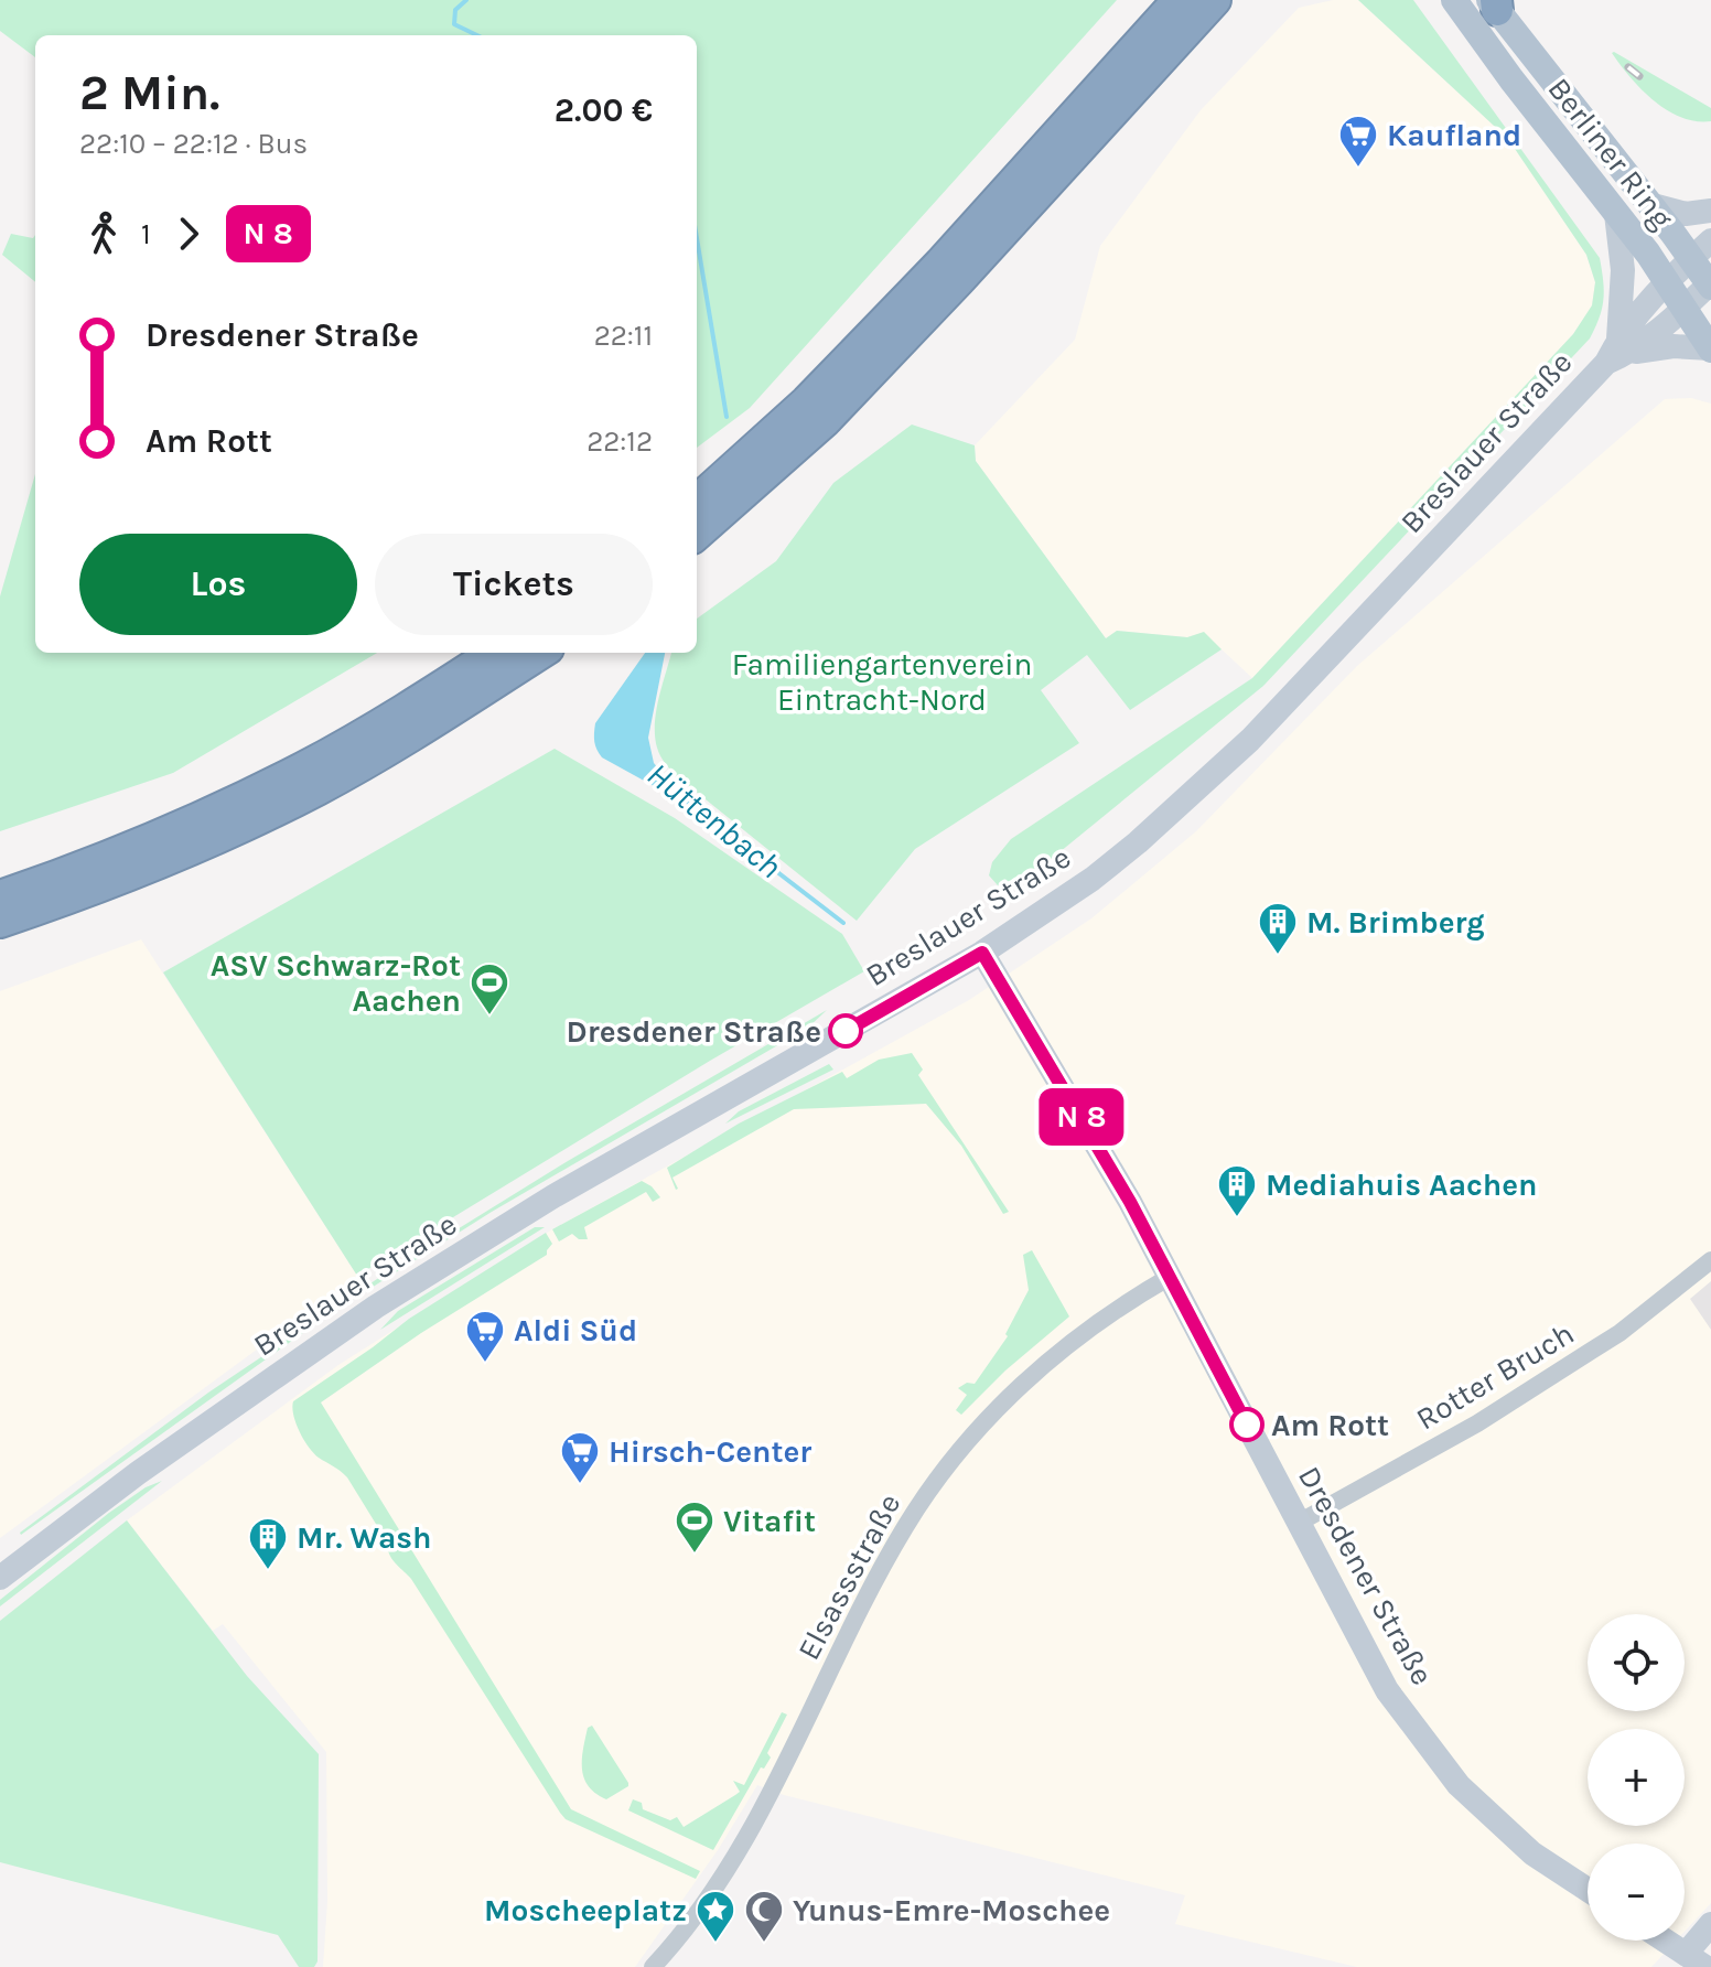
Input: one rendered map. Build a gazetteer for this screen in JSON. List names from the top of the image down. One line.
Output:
{"streets":{"main road":["Berliner Ring","Breslauer Straße","Dresdener Straße"],"street":["Rotter Bruch","Elsassstraße"]},"crossings":[["Berliner Ring","Breslauer Straße"],["Breslauer Straße","Dresdener Straße"],["Rotter Bruch","Dresdener Straße"],["Dresdener Straße","Elsassstraße"]],"water":["Hüttenbach"],"parks":["Familiengartenverein Eintracht-Nord"],"places":{"supermarket":["Kaufland","Aldi Süd","Hirsch-Center"],"building":["M. Brimberg","Mediahuis Aachen","Mr. Wash"],"sports":["ASV Schwarz-Rot Aachen","Vitafit"],"other":["Dresdener Straße","Am Rott"],"place":["Moscheeplatz"],"mosque":["Yunus-Emre-Moschee"]},"page":{"on_map":"N 8","heading":["2 Min.","22:10 – 22:12 · Bus","2.00 €"],"legs":["1","N 8"],"list":[{"name":"Dresdener Straße","value":"22:11"},{"name":"Am Rott","value":"22:12"}],"buttons":["Los","Tickets"],"map_buttons":["+","−"]}}
